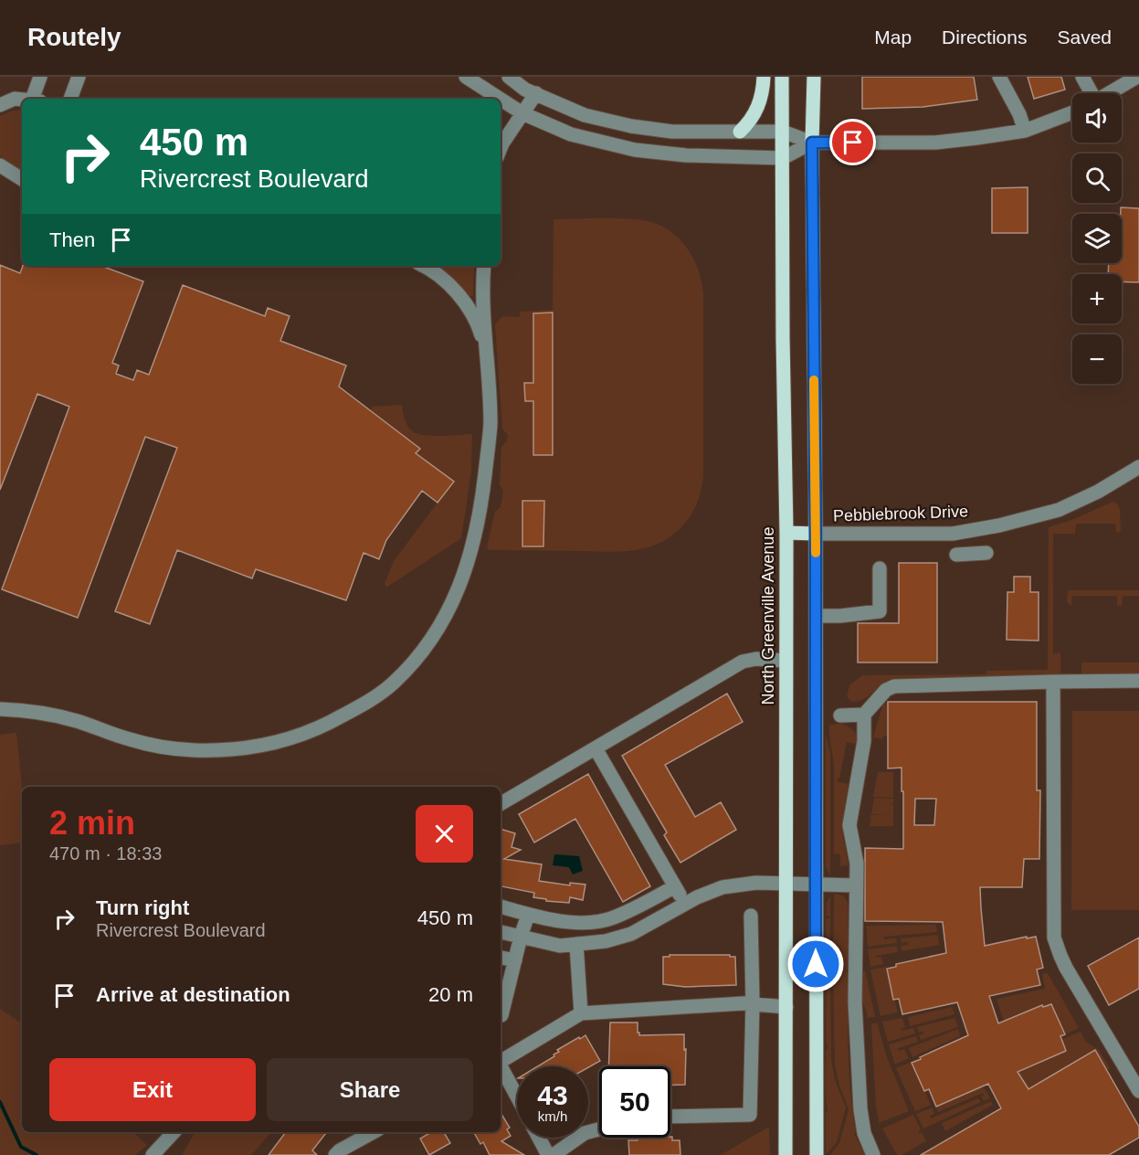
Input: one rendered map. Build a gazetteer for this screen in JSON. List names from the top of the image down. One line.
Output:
{"streets":{"main road":["North Greenville Avenue"],"street":["Pebblebrook Drive"]},"page":{"header":"Routely","nav":["Map","Directions","Saved"],"map_buttons":["+","−"],"turn":["450 m","Rivercrest Boulevard"],"then":"Then","heading":["2 min","470 m · 18:33"],"list":[{"name":"Turn right","note":"Rivercrest Boulevard","value":"450 m"},{"name":"Arrive at destination","value":"20 m"}],"buttons":["Exit","Share"],"speed":"43 km/h","limit":"50"}}
